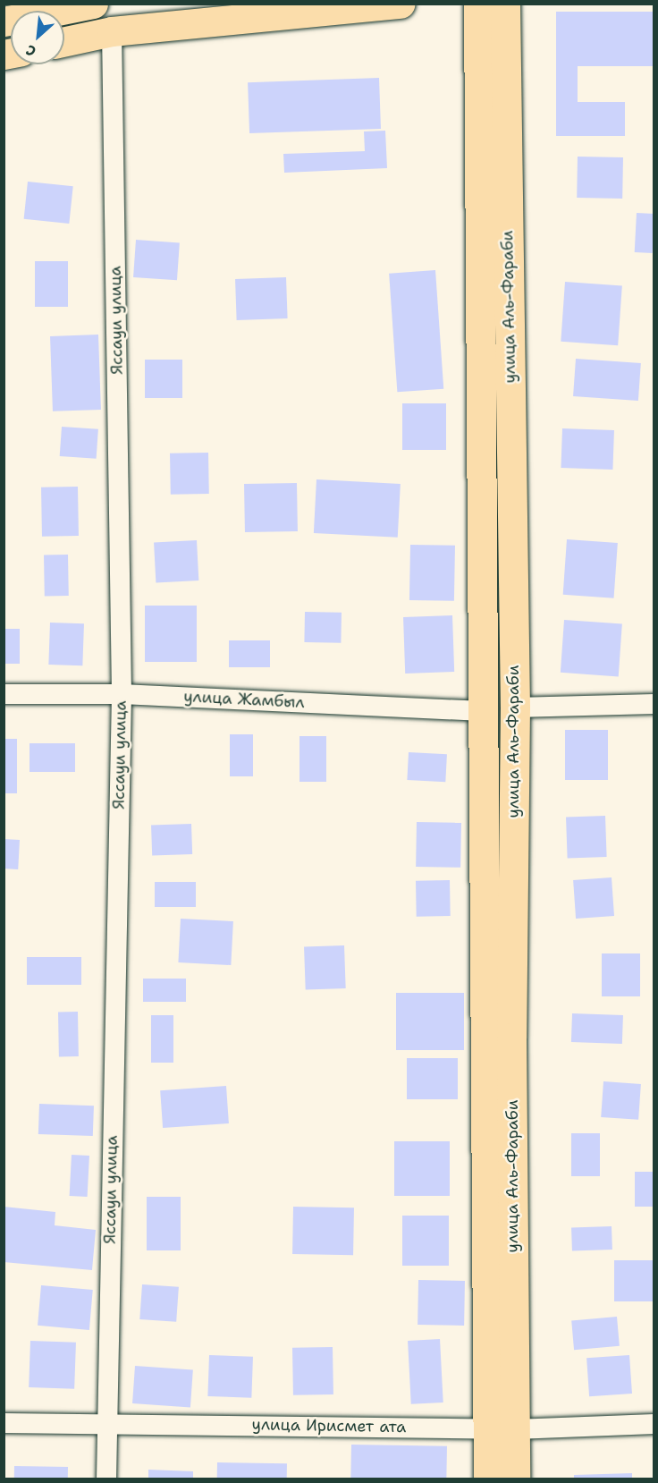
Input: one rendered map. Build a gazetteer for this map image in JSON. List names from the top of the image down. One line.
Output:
{"streets":{"main road":["улица Аль-Фараби"],"street":["Яссауи улица","улица Жамбыл","улица Ирисмет ата"]},"crossings":[["улица Аль-Фараби","улица Жамбыл"],["улица Аль-Фараби","улица Ирисмет ата"],["Яссауи улица","улица Жамбыл"],["Яссауи улица","улица Ирисмет ата"]],"north":"bottom left"}
